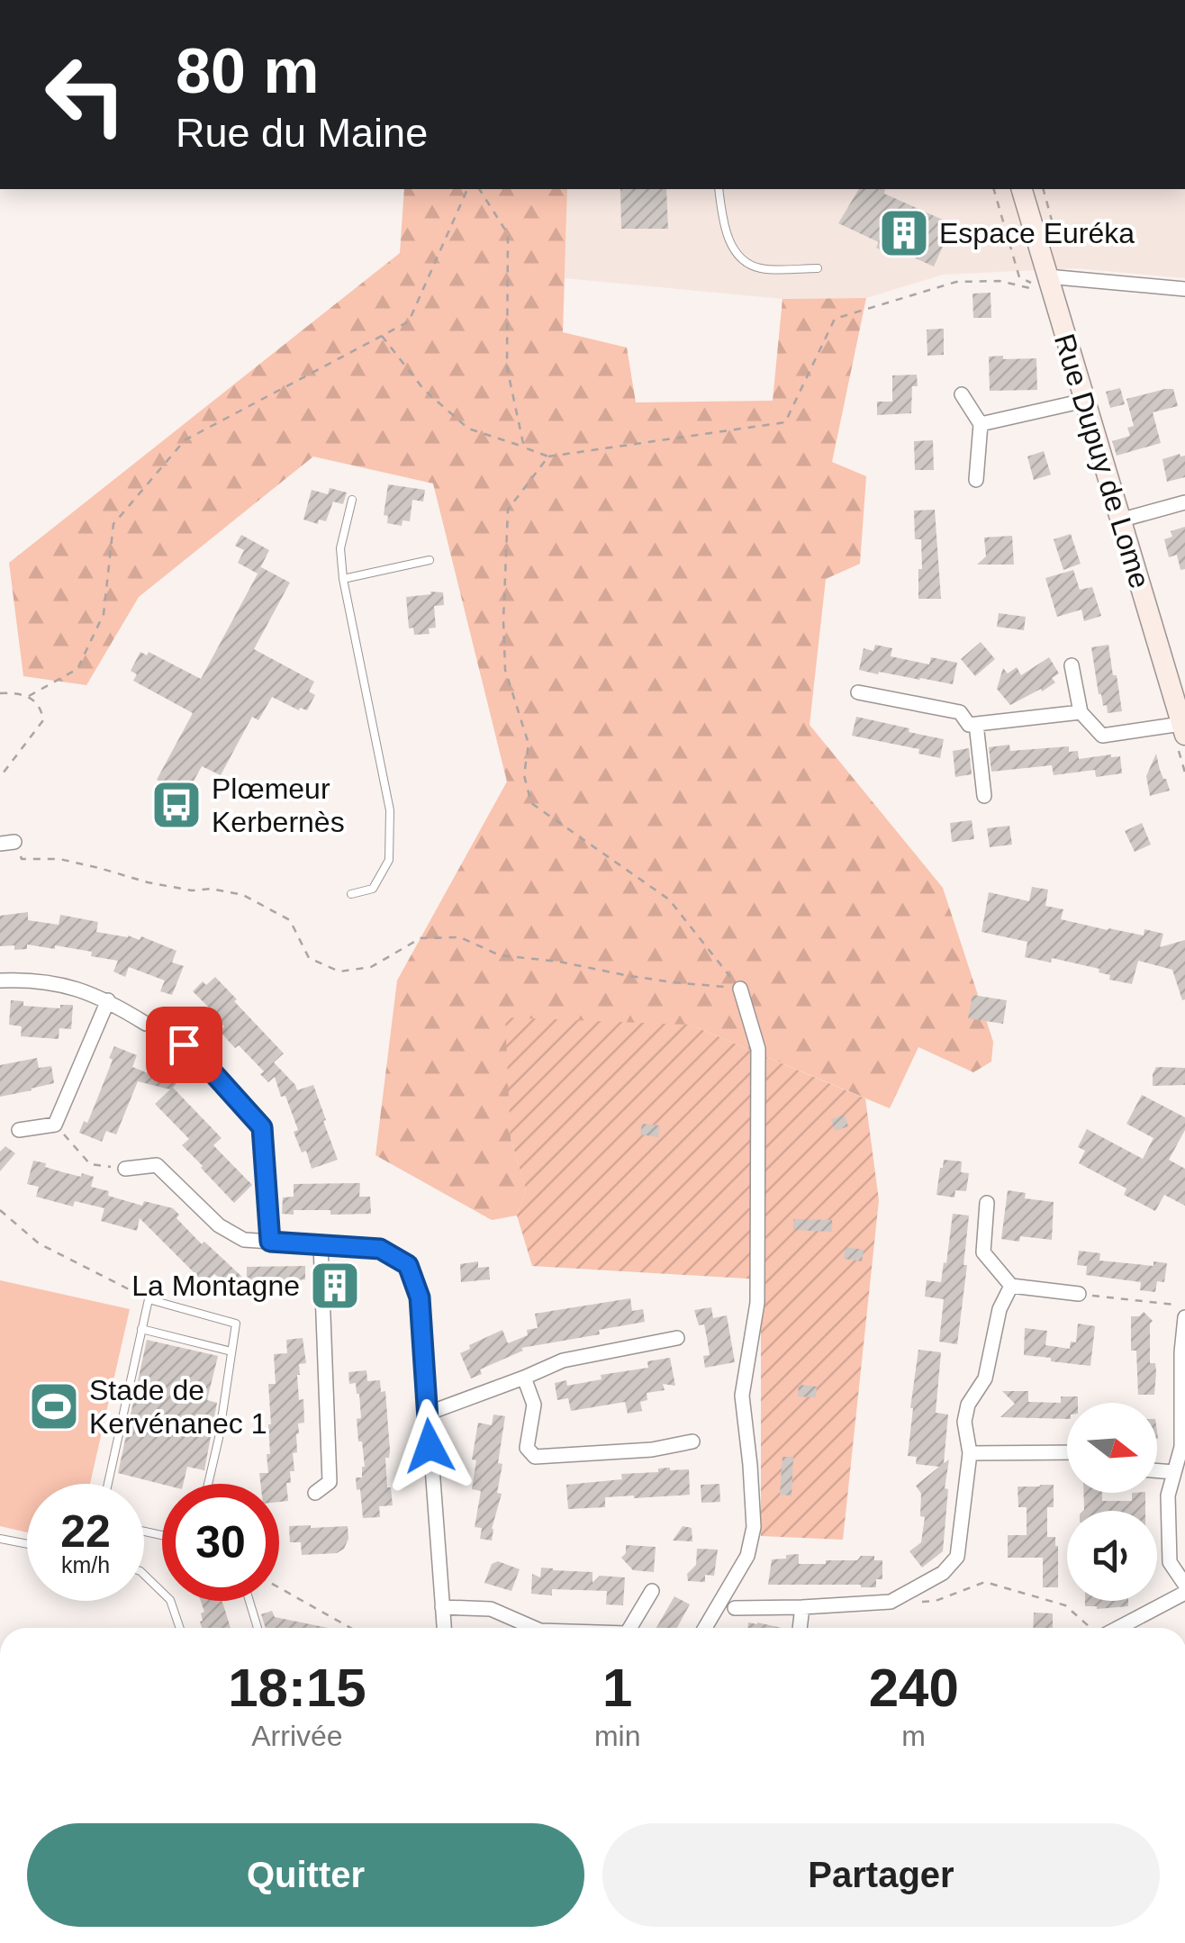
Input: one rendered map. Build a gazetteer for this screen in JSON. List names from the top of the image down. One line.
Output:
{"streets":{"street":["Rue Dupuy de Lome"]},"places":{"building":["Espace Euréka","La Montagne"],"bus stop":["Plœmeur Kerbernès"],"sports":["Stade de Kervénanec 1"]},"north":"right","page":{"turn":["80 m","Rue du Maine"],"speed":"22 km/h","limit":"30","eta":["18:15","Arrivée","1","min","240","m"],"buttons":["Quitter","Partager"]}}
